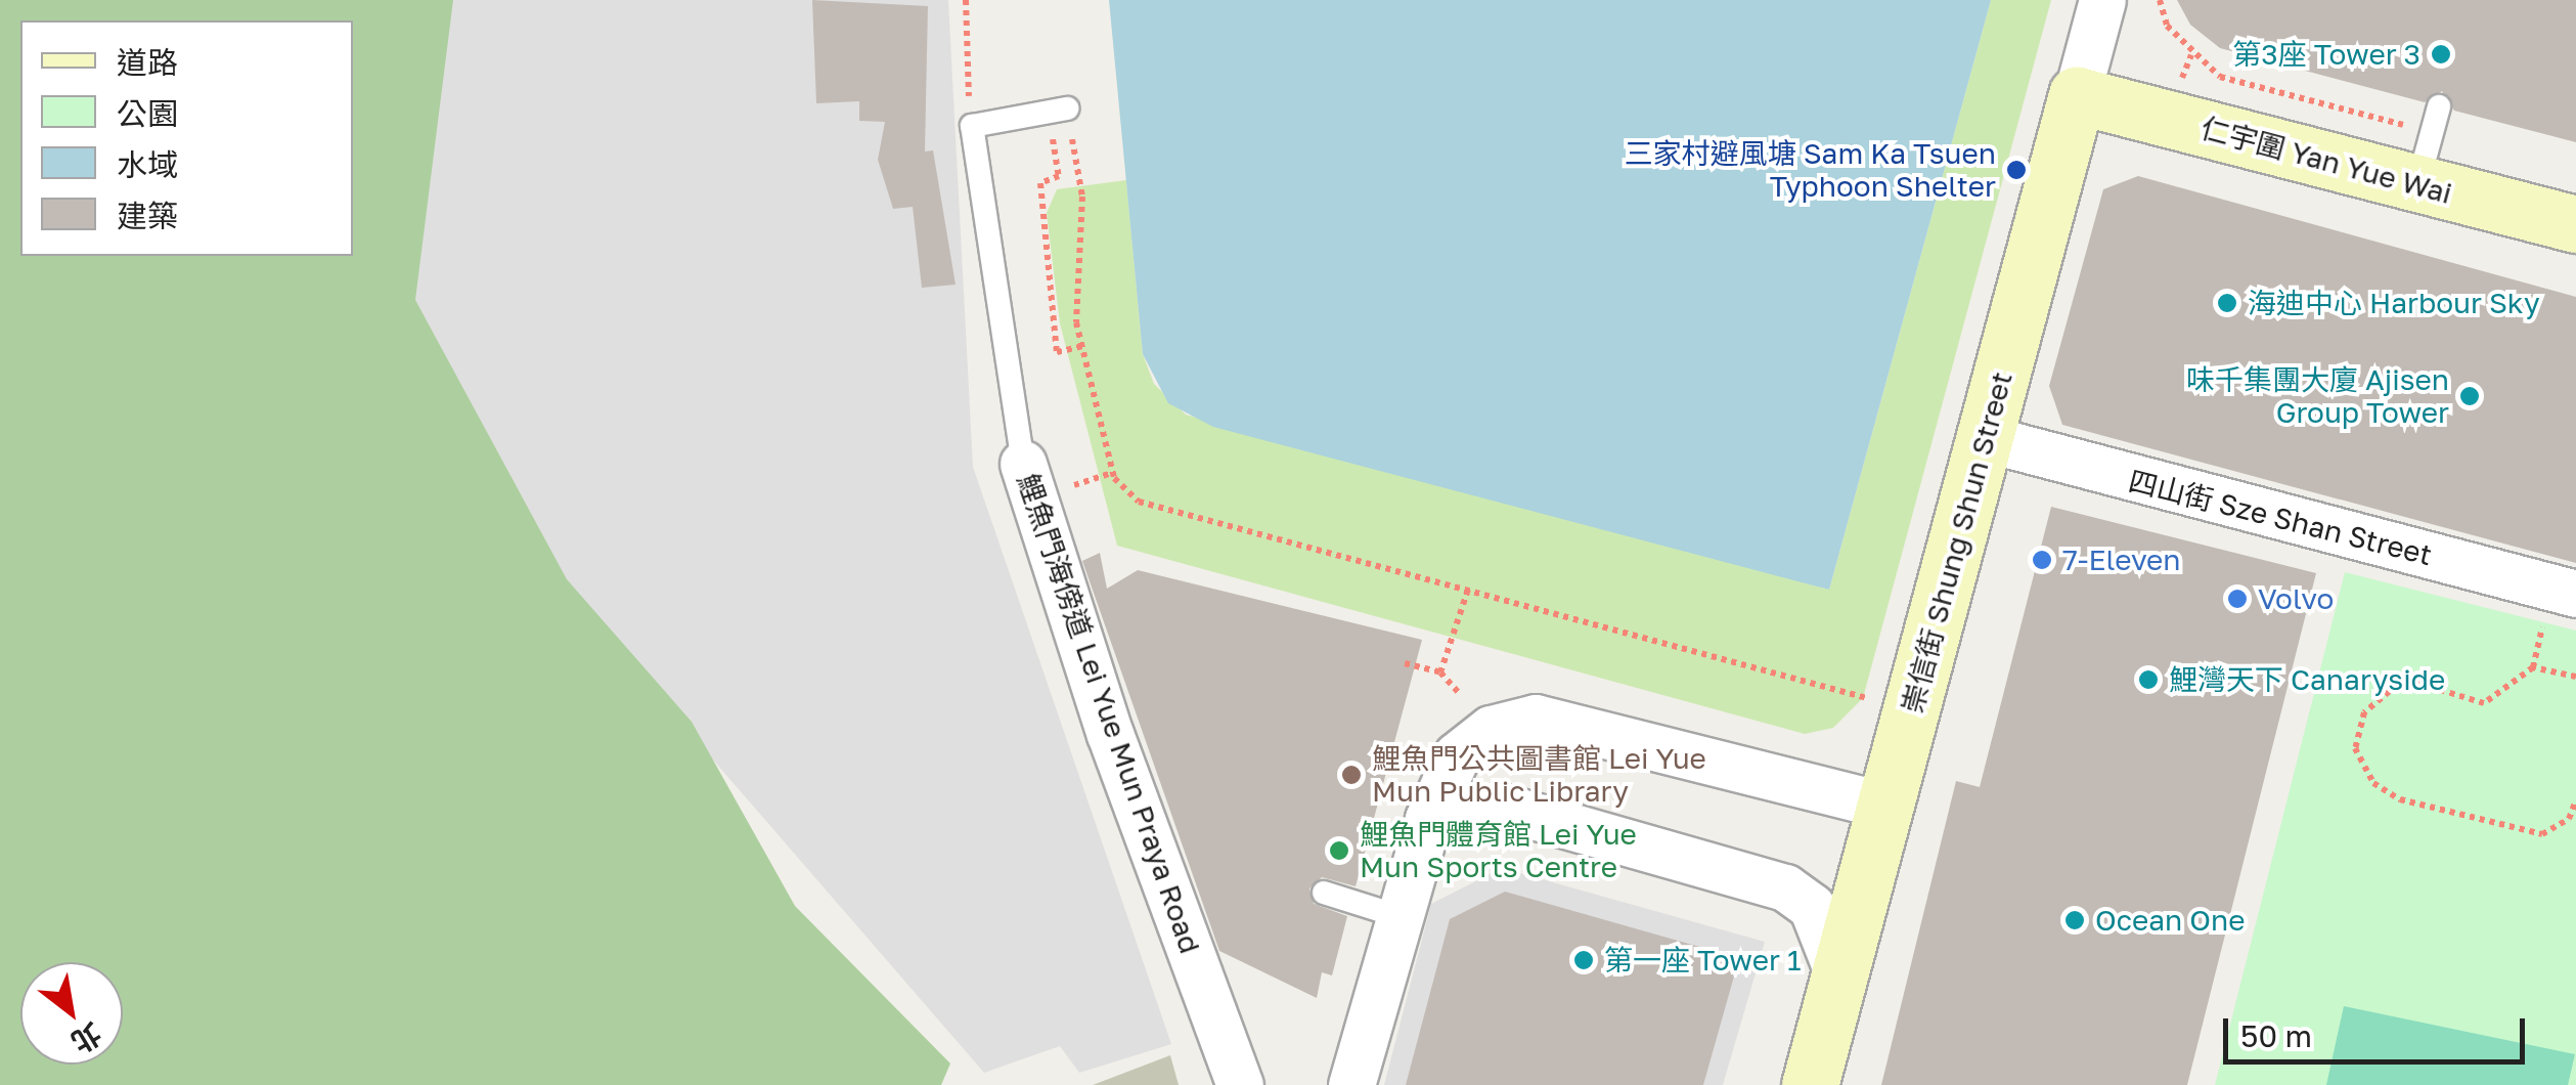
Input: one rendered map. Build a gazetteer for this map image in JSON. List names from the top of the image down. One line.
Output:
{"streets":{"street":["仁宇圍 Yan Yue Wai","四山街 Sze Shan Street","崇信街 Shung Shun Street","鯉魚門海傍道 Lei Yue Mun Praya Road"]},"crossings":[["仁宇圍 Yan Yue Wai","崇信街 Shung Shun Street"],["四山街 Sze Shan Street","崇信街 Shung Shun Street"]],"places":["第3座 Tower 3","三家村避風塘 Sam Ka Tsuen Typhoon Shelter","海迪中心 Harbour Sky","味千集團大廈 Ajisen Group Tower","7-Eleven","Volvo","鯉灣天下 Canaryside","鯉魚門公共圖書館 Lei Yue Mun Public Library","鯉魚門體育館 Lei Yue Mun Sports Centre","Ocean One","第一座 Tower 1"],"legend":["道路","公園","水域","建築"],"scale_bar":"50 m","north":"bottom right"}
